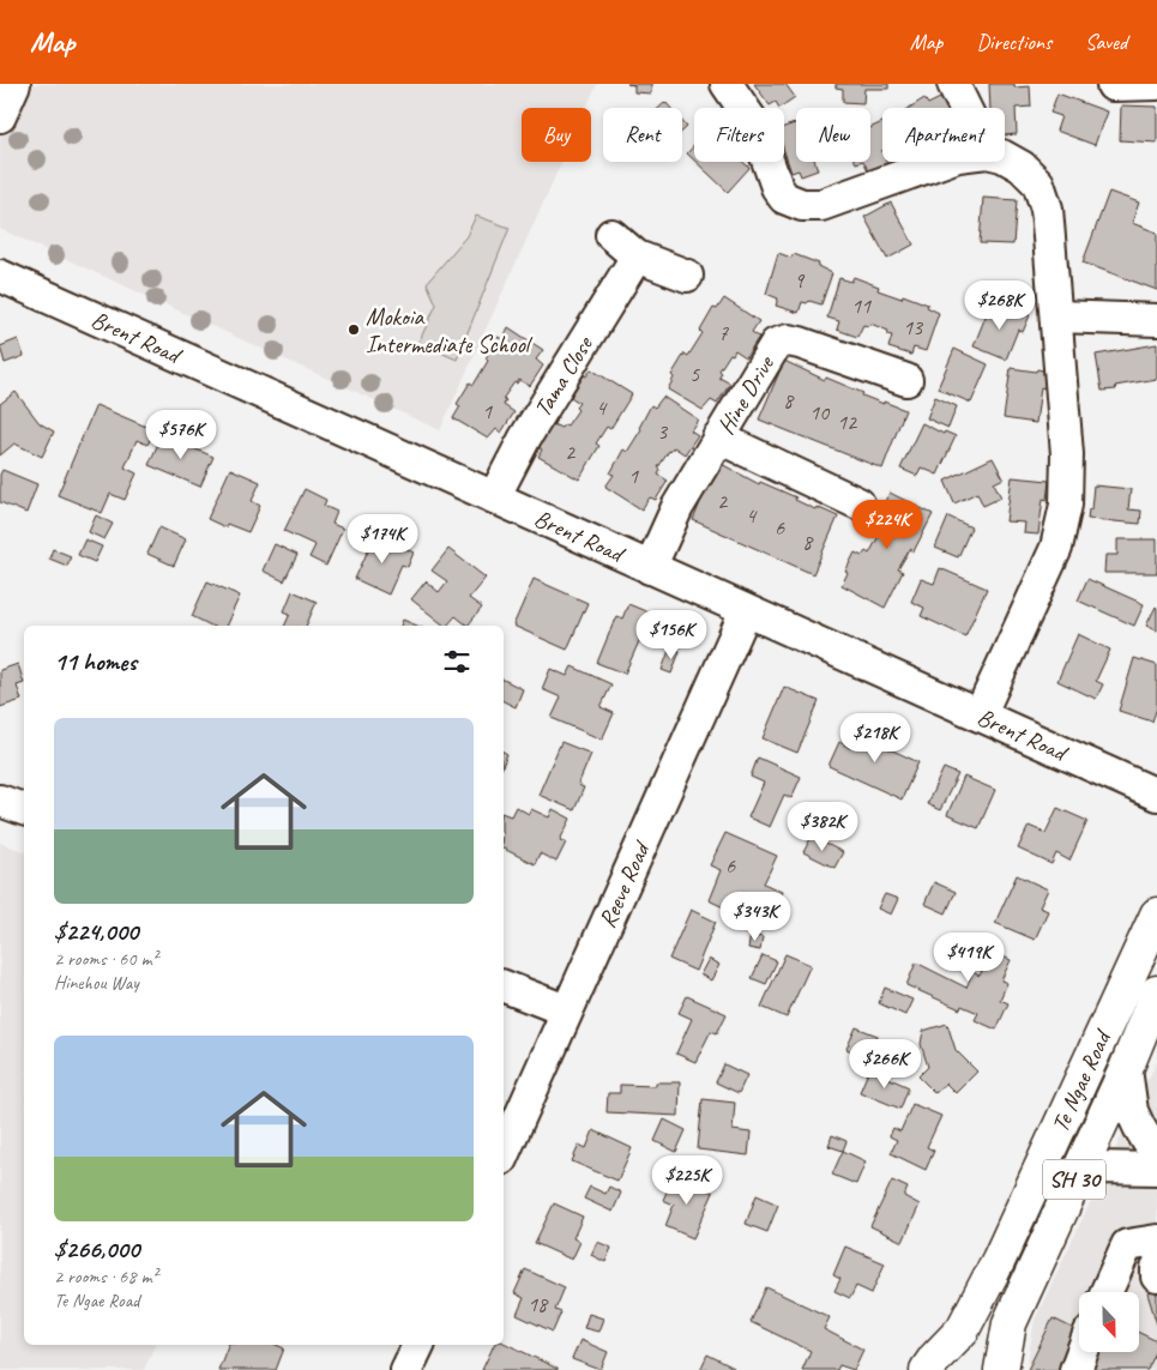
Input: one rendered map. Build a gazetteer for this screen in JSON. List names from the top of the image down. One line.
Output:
{"streets":{"highway":["Te Ngae Road","SH 30"],"street":["Brent Road","Tama Close","Hine Drive","Reeve Road"]},"crossings":[["Brent Road","Tama Close"],["Brent Road","Hine Drive"],["Brent Road","Reeve Road"]],"places":["Mokoia Intermediate School"],"house_numbers":["9","11","13","7","5","8","4","1","10","12","3","2","1","2","4","6","8","6","18"],"north":"bottom","page":{"header":"Map","nav":["Map","Directions","Saved"],"chip":["Buy","Rent","Filters","New","Apartment"],"price":["$268K","$576K","$224K","$174K","$156K","$218K","$382K","$343K","$419K","$266K","$225K"],"heading":"11 homes","list":[{"name":"$224,000","note":"2 rooms · 60 m² · Hinehou Way"},{"name":"$266,000","note":"2 rooms · 68 m² · Te Ngae Road"}]}}
